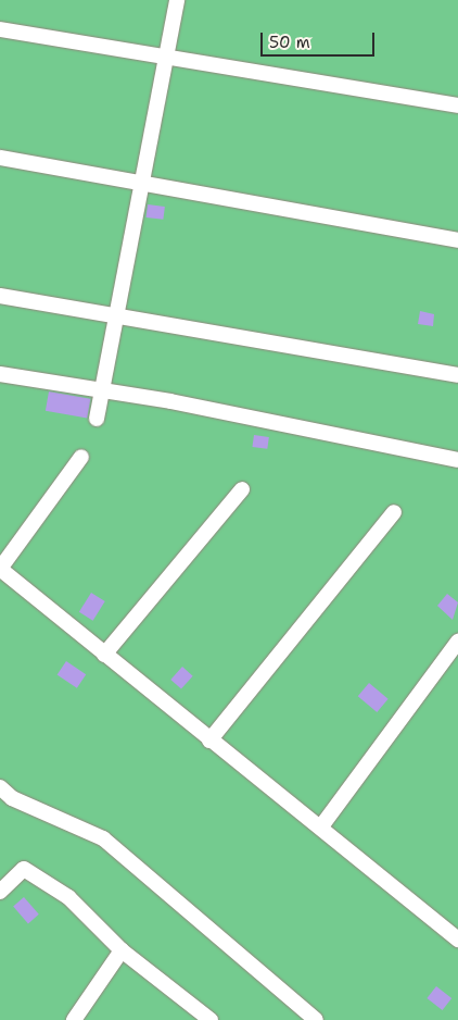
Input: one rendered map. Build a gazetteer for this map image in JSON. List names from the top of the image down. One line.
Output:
{"scale_bar":"50 m"}
